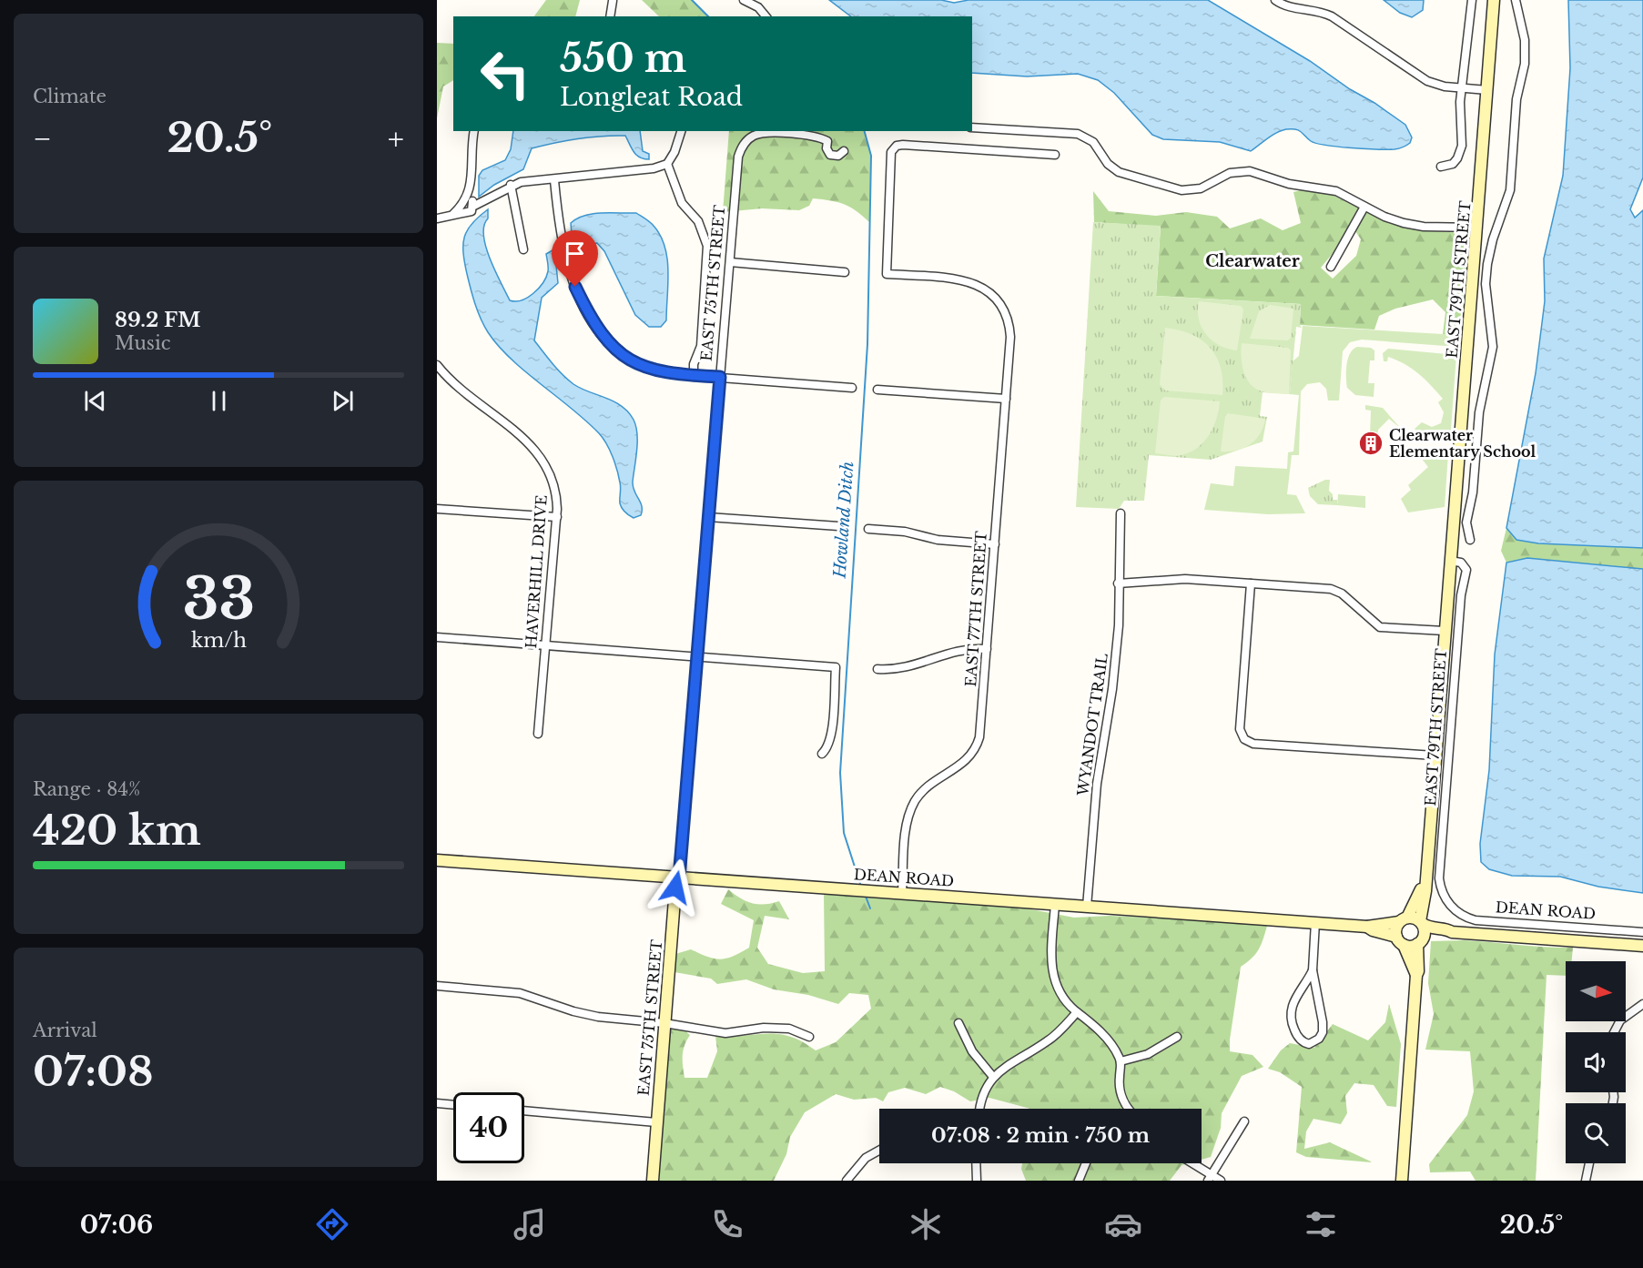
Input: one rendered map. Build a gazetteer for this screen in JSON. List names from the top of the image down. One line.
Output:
{"streets":{"street":["EAST 79TH STREET","EAST 75TH STREET","HAVERHILL DRIVE","EAST 77TH STREET","WYANDOT TRAIL","DEAN ROAD"]},"crossings":[["EAST 79TH STREET","DEAN ROAD"],["EAST 75TH STREET","DEAN ROAD"],["EAST 77TH STREET","DEAN ROAD"],["WYANDOT TRAIL","DEAN ROAD"]],"districts":["Clearwater"],"water":["Howland Ditch"],"places":{"building":["Clearwater Elementary School"]},"north":"right","page":{"tile":["Climate",["Range · 84%","420 km"],["Arrival","07:08"]],"turn":["550 m","Longleat Road"],"heat":["−","20.5°","+"],"song":["89.2 FM","Music"],"limit":"40","trip":"07:08 · 2 min · 750 m","tabs":["07:06","20.5°"],"gauge":["33","km/h"]}}
